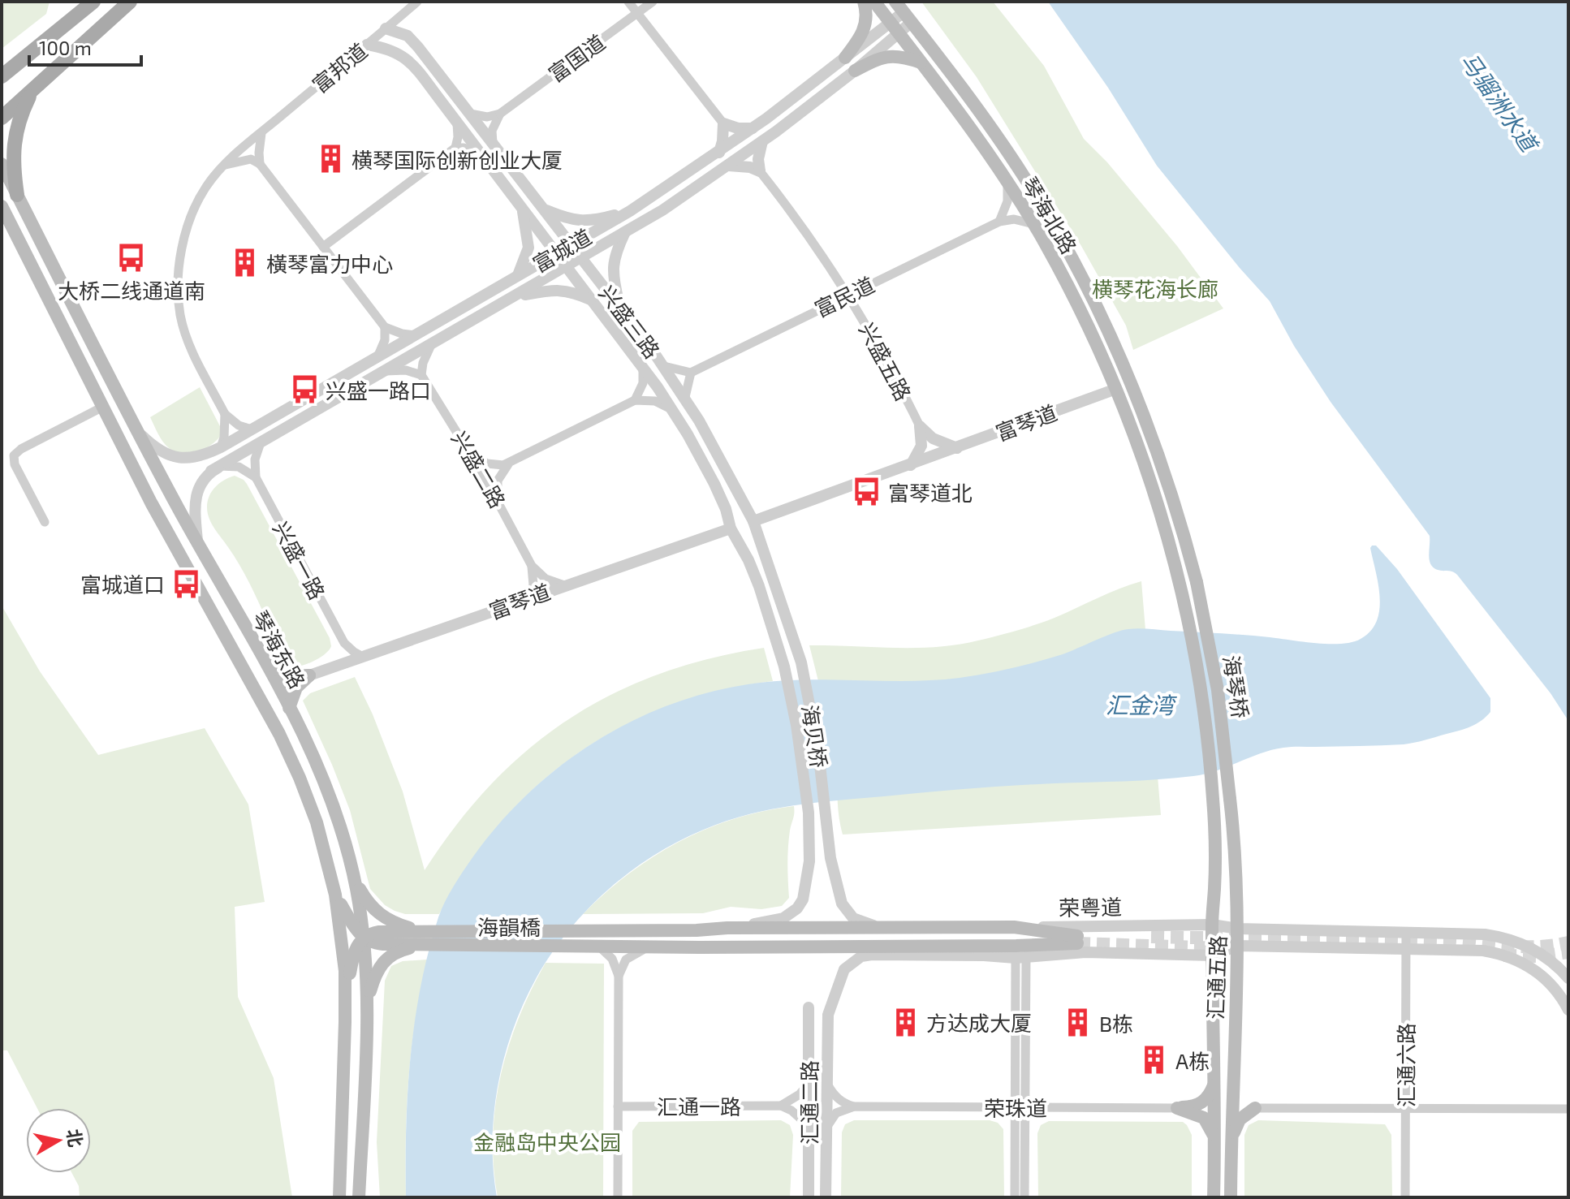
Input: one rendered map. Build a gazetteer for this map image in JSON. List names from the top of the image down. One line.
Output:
{"streets":{"main road":["琴海北路","琴海东路","海琴桥","荣粤道","海韻橋","汇通五路"],"street":["富国道","富邦道","富城道","富民道","兴盛三路","兴盛五路","富琴道","兴盛二路","兴盛一路","海贝桥","汇通六路","汇通二路","汇通一路","荣珠道"]},"crossings":[["富国道","富城道"],["富国道","兴盛三路"],["富邦道","兴盛三路"],["琴海北路","富城道"],["琴海北路","富民道"],["琴海北路","兴盛五路"],["琴海北路","富琴道"],["琴海北路","海琴桥"],["富城道","富民道"],["富城道","兴盛三路"],["富城道","兴盛五路"],["富城道","兴盛二路"],["富城道","琴海东路"],["富民道","兴盛五路"],["兴盛三路","富琴道"],["兴盛三路","兴盛二路"],["兴盛三路","海贝桥"],["富琴道","兴盛二路"],["富琴道","兴盛一路"],["琴海东路","海韻橋"],["海琴桥","汇通五路"],["海贝桥","荣粤道"],["荣粤道","海韻橋"],["荣粤道","汇通五路"],["荣粤道","汇通六路"]],"water":["马骝洲水道","汇金湾"],"parks":["横琴花海长廊","金融岛中央公园"],"places":{"building":["横琴国际创新创业大厦","橫琴富力中心","方达成大厦","B栋","A栋"],"bus stop":["大桥二线通道南","兴盛一路口","富琴道北","富城道口"]},"scale_bar":"100 m","north":"right"}
